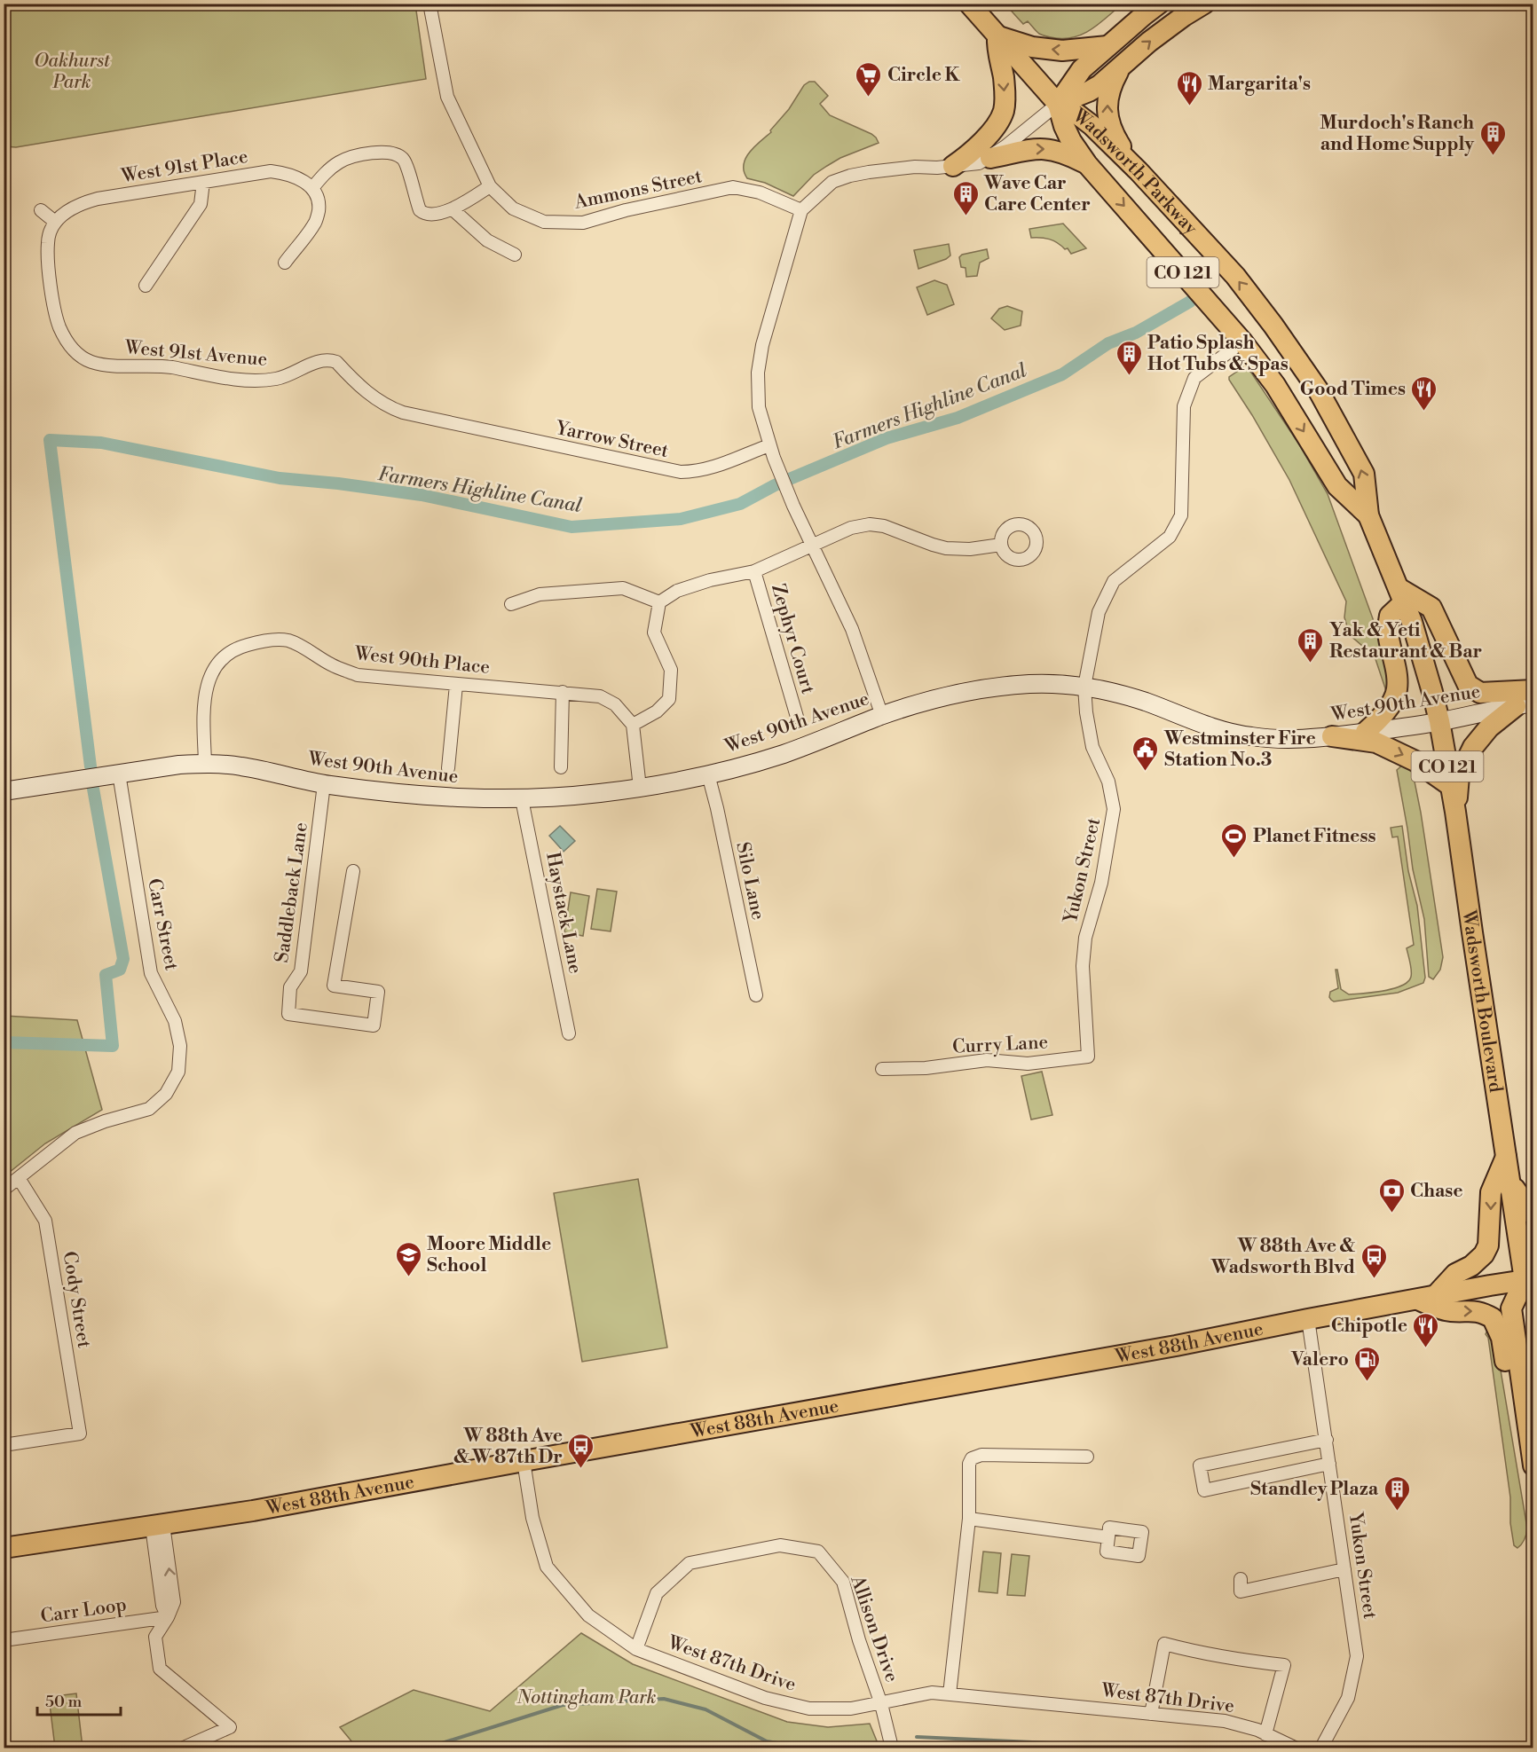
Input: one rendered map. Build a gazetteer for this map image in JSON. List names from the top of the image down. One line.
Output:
{"streets":{"main road":["Wadsworth Parkway","CO 121","Wadsworth Boulevard","West 88th Avenue"],"street":["West 91st Place","Ammons Street","West 91st Avenue","Yarrow Street","Zephyr Court","West 90th Place","West 90th Avenue","Yukon Street","Silo Lane","Saddleback Lane","Haystack Lane","Carr Street","Curry Lane","Cody Street","Carr Loop","Allison Drive","West 87th Drive"]},"crossings":[["West 91st Place","West 91st Avenue"],["Wadsworth Parkway","West 90th Avenue"],["Wadsworth Parkway","Yukon Street"],["Wadsworth Parkway","Wadsworth Boulevard"],["West 91st Avenue","Yarrow Street"],["West 90th Place","West 90th Avenue"],["West 90th Avenue","Yukon Street"],["West 90th Avenue","Silo Lane"],["West 90th Avenue","Saddleback Lane"],["West 90th Avenue","Haystack Lane"],["West 90th Avenue","Carr Street"],["West 90th Avenue","Wadsworth Boulevard"],["Yukon Street","Curry Lane"],["Yukon Street","West 88th Avenue"],["Carr Street","Cody Street"],["Wadsworth Boulevard","West 88th Avenue"],["West 88th Avenue","West 87th Drive"],["Allison Drive","West 87th Drive"]],"water":["Farmers Highline Canal"],"parks":["Oakhurst Park","Nottingham Park"],"places":{"supermarket":["Circle K"],"restaurant":["Margarita's","Good Times","Chipotle"],"building":["Murdoch's Ranch and Home Supply","Wave Car Care Center","Patio Splash Hot Tubs & Spas","Yak & Yeti Restaurant & Bar","Standley Plaza"],"public building":["Westminster Fire Station No.3"],"sports":["Planet Fitness"],"bank":["Chase"],"school or university":["Moore Middle School"],"bus stop":["W 88th Ave & Wadsworth Blvd","W 88th Ave & W 87th Dr"],"fuel station":["Valero"]},"scale_bar":"50 m"}
